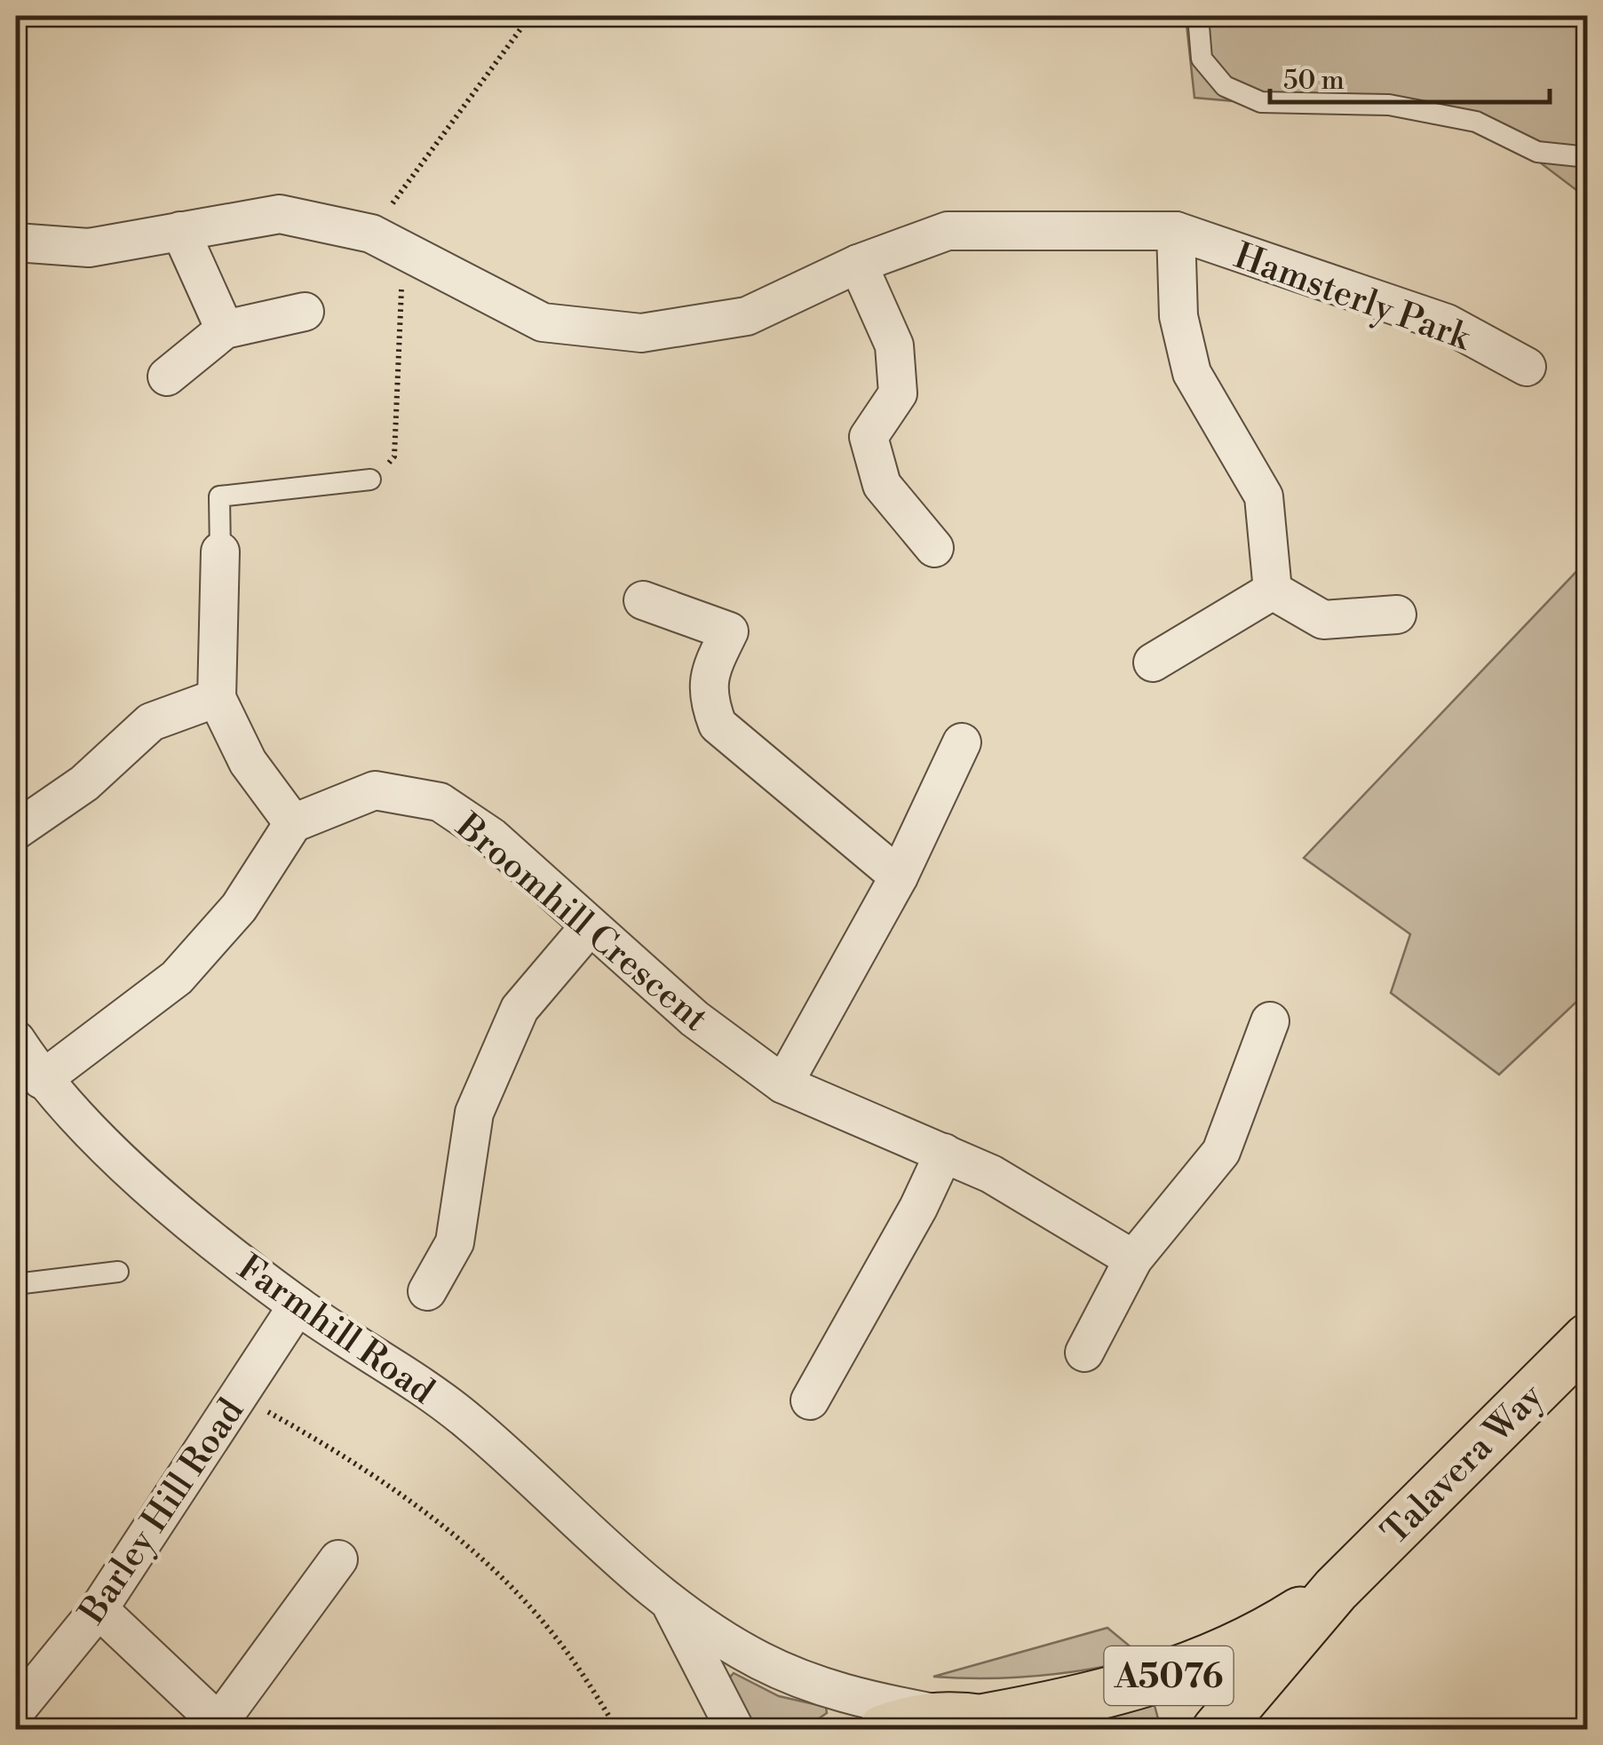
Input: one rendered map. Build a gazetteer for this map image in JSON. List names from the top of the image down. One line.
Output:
{"streets":{"main road":["Talavera Way","A5076"],"street":["Hamsterly Park","Broomhill Crescent","Farmhill Road","Barley Hill Road"]},"crossings":[["Farmhill Road","Talavera Way"],["Farmhill Road","Barley Hill Road"]],"scale_bar":"50 m"}
